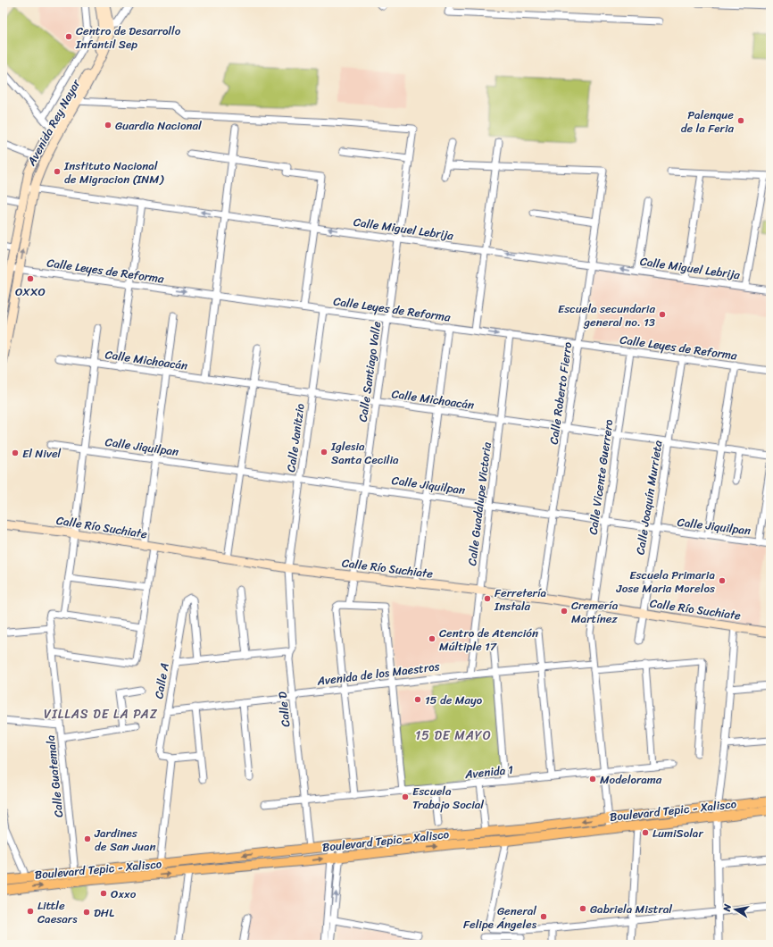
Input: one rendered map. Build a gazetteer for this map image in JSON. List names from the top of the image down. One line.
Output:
{"streets":{"main road":["Avenida Rey Nayar","Calle Río Suchiate","Boulevard Tepic - Xalisco"],"street":["Calle Miguel Lebrija","Calle Leyes de Reforma","Calle Michoacán","Calle Santiago Valle","Calle Roberto Fierro","Calle Janitzio","Calle Jiquilpan","Calle Vicente Guerrero","Calle Joaquín Murrieta","Calle Guadalupe Victoria","Avenida de los Maestros","Calle A","Calle D","Avenida 1","Calle Guatemala"]},"crossings":[["Avenida Rey Nayar","Calle Miguel Lebrija"],["Avenida Rey Nayar","Calle Leyes de Reforma"],["Avenida Rey Nayar","Calle Santiago Valle"],["Calle Miguel Lebrija","Calle Santiago Valle"],["Calle Miguel Lebrija","Calle Roberto Fierro"],["Calle Leyes de Reforma","Calle Santiago Valle"],["Calle Leyes de Reforma","Calle Roberto Fierro"],["Calle Leyes de Reforma","Calle Janitzio"],["Calle Leyes de Reforma","Calle Vicente Guerrero"],["Calle Leyes de Reforma","Calle Joaquín Murrieta"],["Calle Leyes de Reforma","Calle Guadalupe Victoria"],["Calle Michoacán","Calle Santiago Valle"],["Calle Michoacán","Calle Roberto Fierro"],["Calle Michoacán","Calle Janitzio"],["Calle Michoacán","Calle Vicente Guerrero"],["Calle Michoacán","Calle Joaquín Murrieta"],["Calle Michoacán","Calle Guadalupe Victoria"],["Calle Santiago Valle","Calle Jiquilpan"],["Calle Santiago Valle","Calle Río Suchiate"],["Calle Roberto Fierro","Calle Jiquilpan"],["Calle Roberto Fierro","Calle Río Suchiate"],["Calle Janitzio","Calle Jiquilpan"],["Calle Janitzio","Calle Río Suchiate"],["Calle Janitzio","Calle D"],["Calle Jiquilpan","Calle Vicente Guerrero"],["Calle Jiquilpan","Calle Joaquín Murrieta"],["Calle Jiquilpan","Calle Guadalupe Victoria"],["Calle Vicente Guerrero","Calle Río Suchiate"],["Calle Vicente Guerrero","Avenida de los Maestros"],["Calle Vicente Guerrero","Avenida 1"],["Calle Vicente Guerrero","Boulevard Tepic - Xalisco"],["Calle Joaquín Murrieta","Calle Río Suchiate"],["Calle Guadalupe Victoria","Calle Río Suchiate"],["Calle Guadalupe Victoria","Avenida de los Maestros"],["Calle Río Suchiate","Calle D"],["Avenida de los Maestros","Calle A"],["Avenida de los Maestros","Calle D"],["Calle D","Avenida 1"],["Calle D","Boulevard Tepic - Xalisco"],["Calle Guatemala","Boulevard Tepic - Xalisco"]],"districts":["VILLAS DE LA PAZ","15 DE MAYO"],"places":["Centro de Desarrollo Infantil Sep","Palenque de la Feria","Guardia Nacional","Instituto Nacional de Migracion (INM)","OXXO","Escuela secundaria general no. 13","Iglesia Santa Cecilia","El Nivel","Escuela Primaria Jose Maria Morelos","Ferretería Instala","Cremería Martínez","Centro de Atención Múltiple 17","15 de Mayo","Modelorama","Escuela Trabajo Social","LumiSolar","Jardines de San Juan","Oxxo","Gabriela Mistral","Little Caesars","DHL","General Felipe Ángeles"],"north":"left"}
